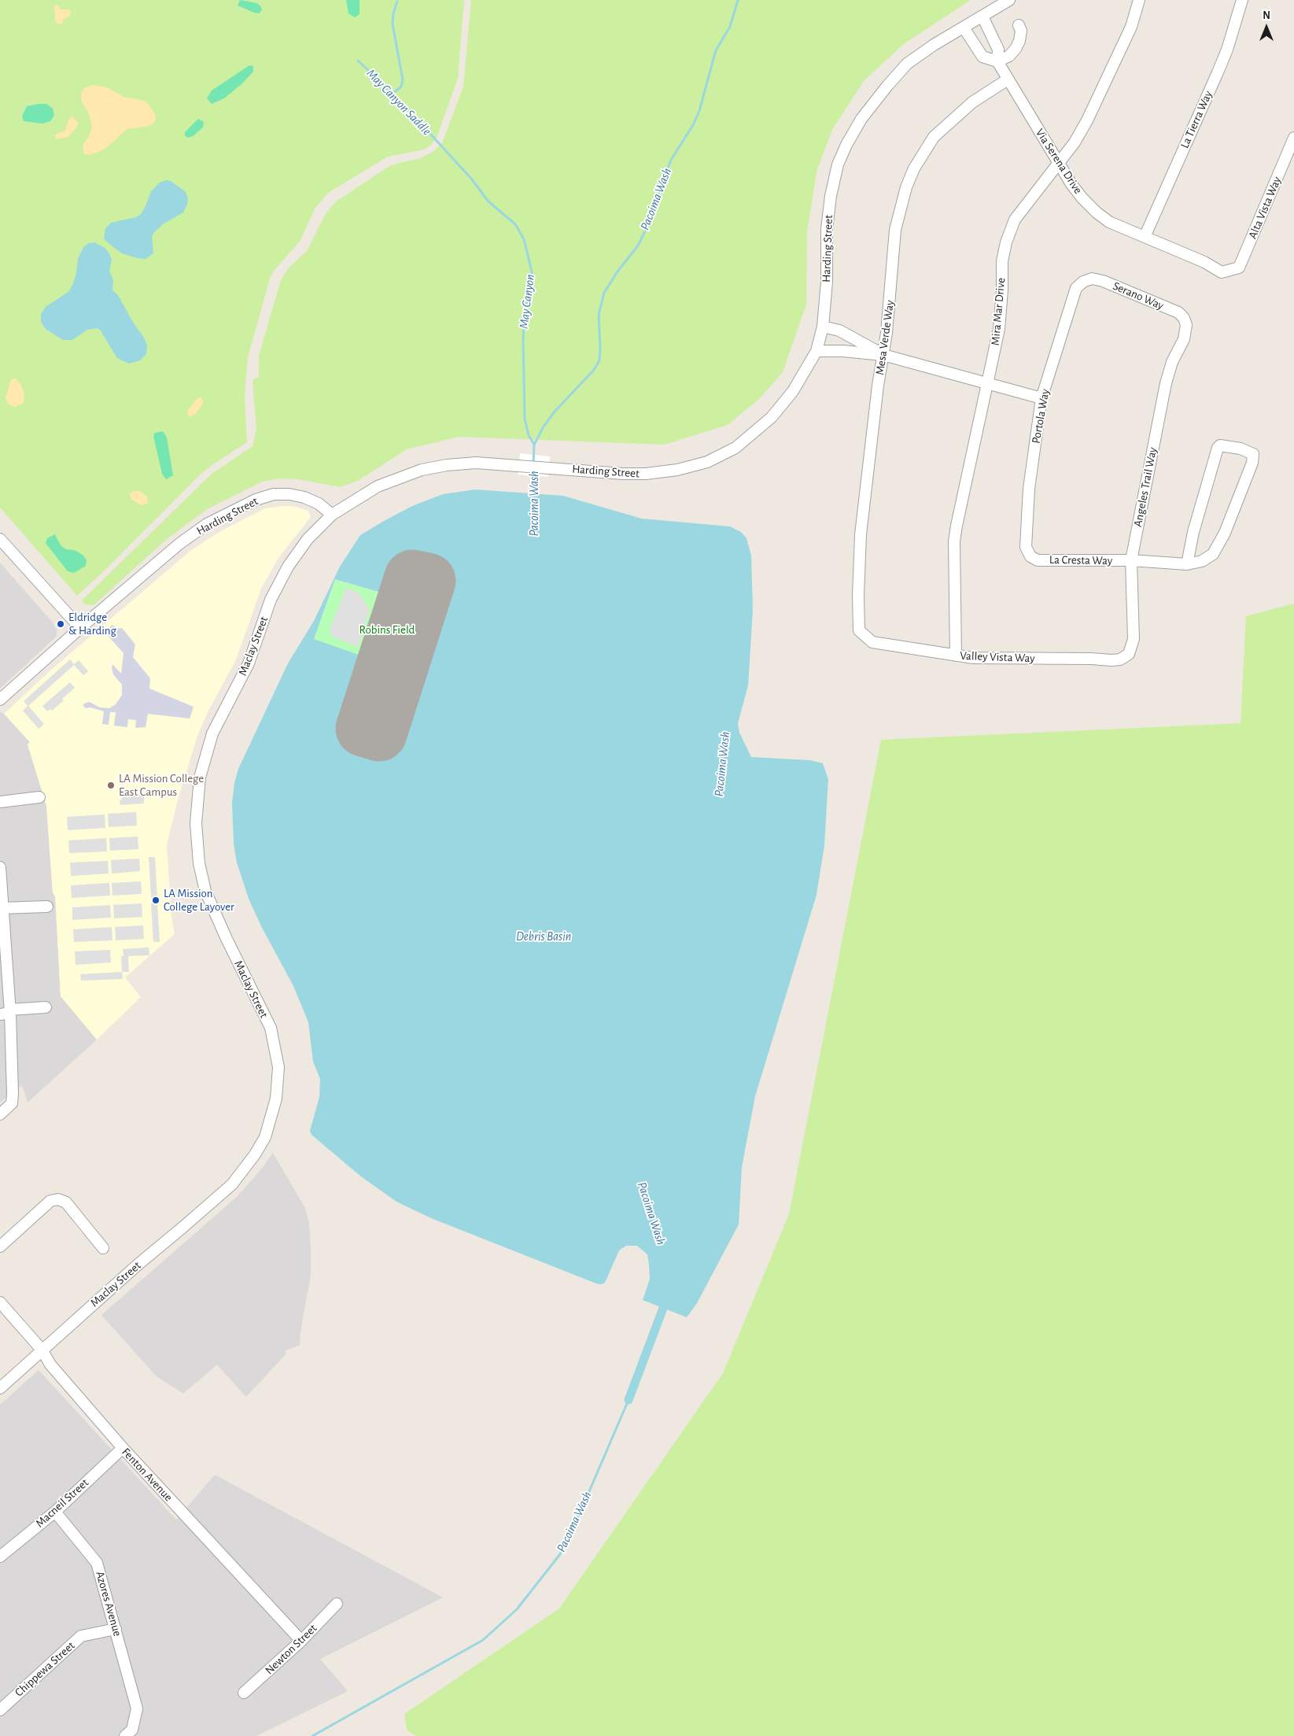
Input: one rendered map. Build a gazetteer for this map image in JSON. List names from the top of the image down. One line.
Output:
{"streets":{"street":["La Tierra Way","Via Serena Drive","Alta Vista Way","Harding Street","Serano Way","Mira Mar Drive","Mesa Verde Way","Portola Way","Angeles Trail Way","La Cresta Way","Maclay Street","Valley Vista Way","Fenton Avenue","Macneil Street","Azores Avenue","Newton Street","Chippewa Street"]},"crossings":[["La Tierra Way","Via Serena Drive"],["Via Serena Drive","Alta Vista Way"],["Via Serena Drive","Harding Street"],["Via Serena Drive","Mira Mar Drive"],["Via Serena Drive","Mesa Verde Way"],["Harding Street","Maclay Street"],["Serano Way","Portola Way"],["Serano Way","Angeles Trail Way"],["Mira Mar Drive","Valley Vista Way"],["Mesa Verde Way","Valley Vista Way"],["Portola Way","La Cresta Way"],["Angeles Trail Way","La Cresta Way"],["Angeles Trail Way","Valley Vista Way"],["Maclay Street","Fenton Avenue"],["Fenton Avenue","Macneil Street"],["Fenton Avenue","Newton Street"],["Macneil Street","Azores Avenue"],["Azores Avenue","Chippewa Street"]],"water":["May Canyon Saddle","Pacoima Wash","May Canyon","Debris Basin"],"parks":["Robins Field"],"places":["Eldridge & Harding","LA Mission College East Campus","LA Mission College Layover"],"north":"top"}
